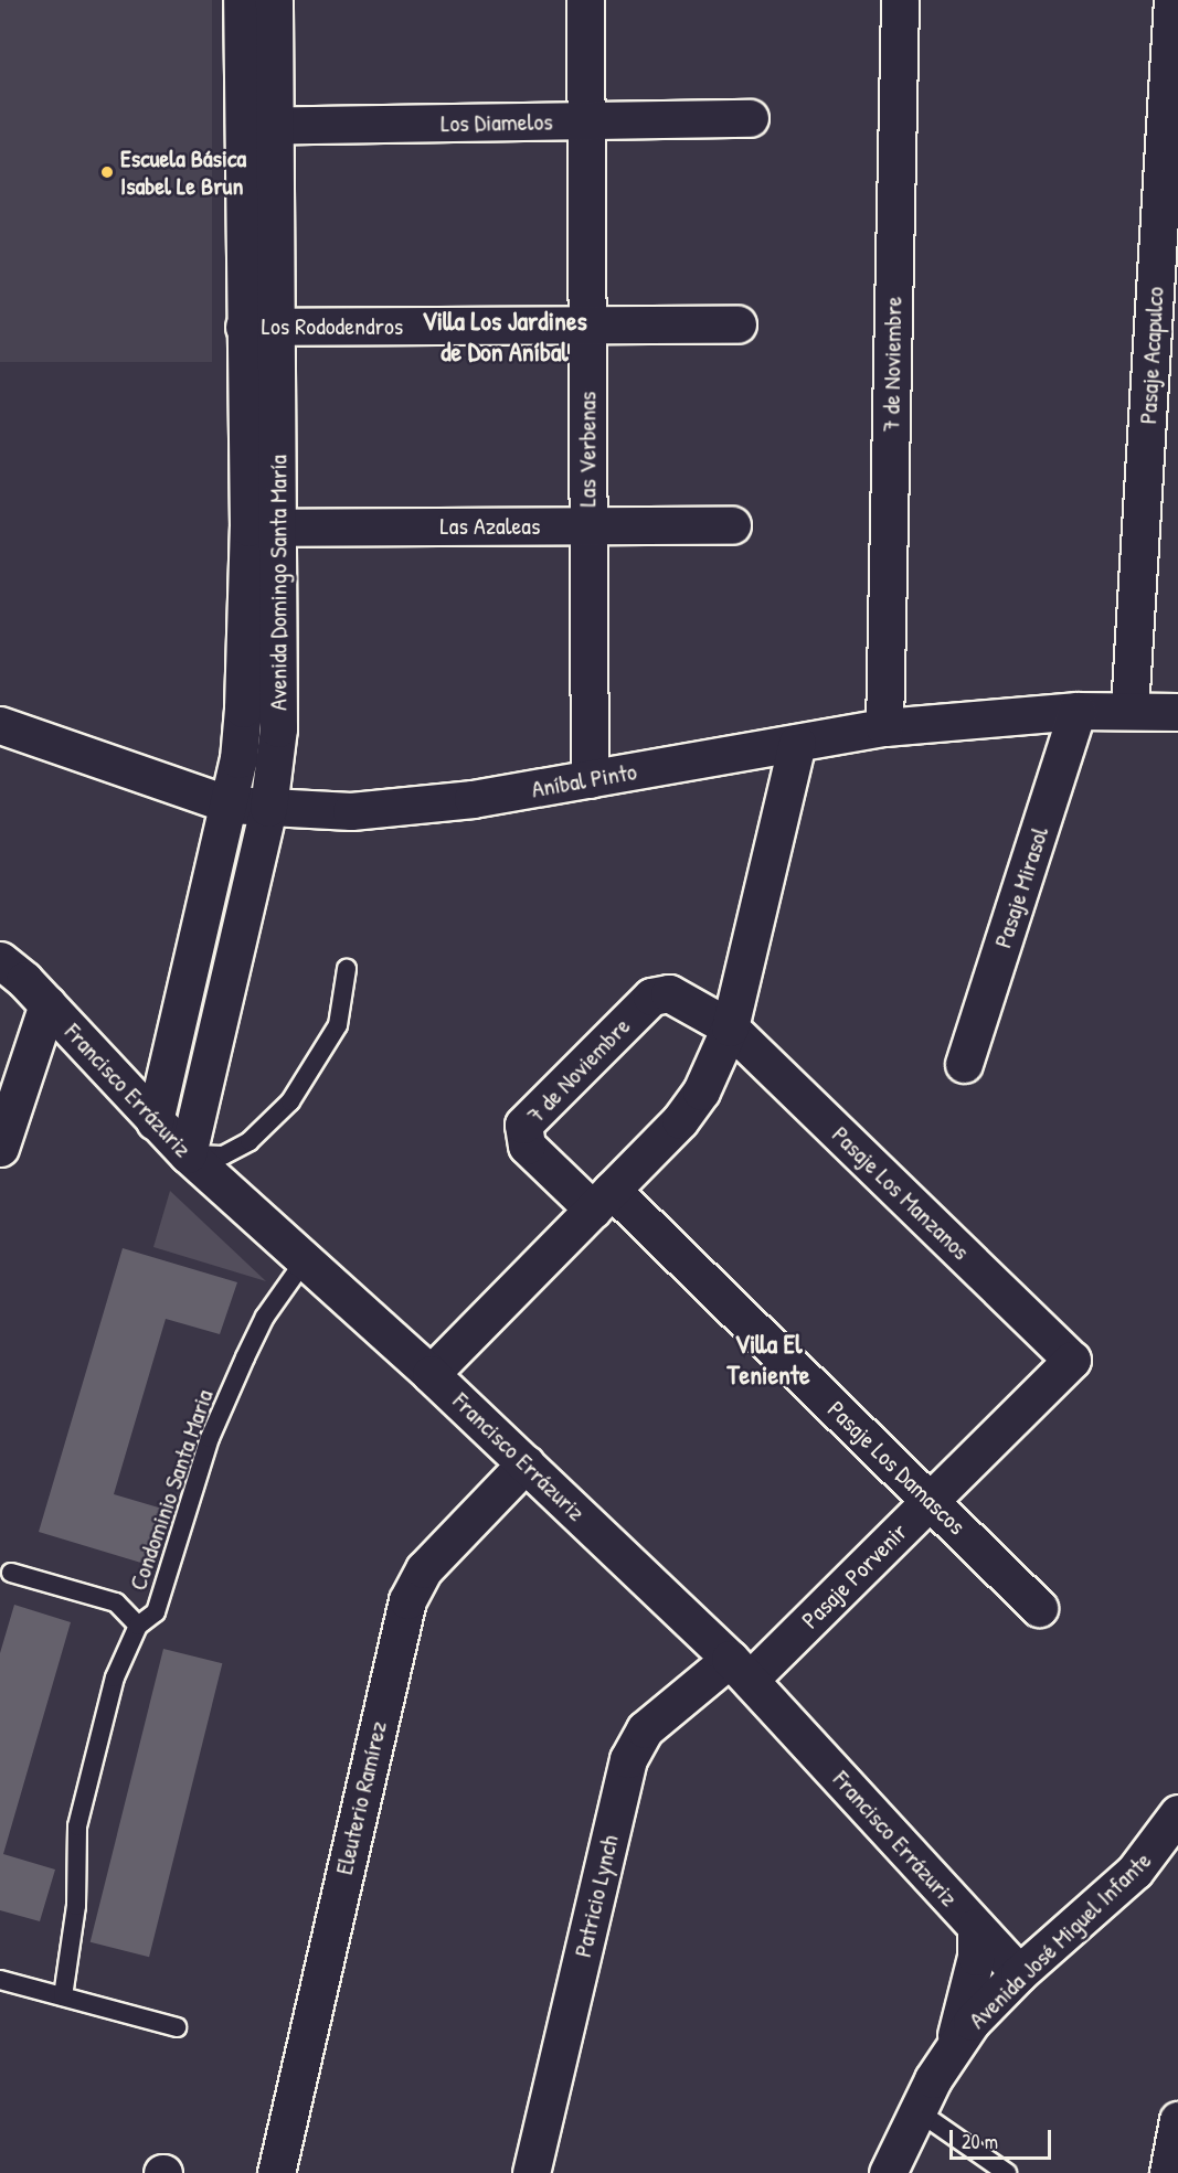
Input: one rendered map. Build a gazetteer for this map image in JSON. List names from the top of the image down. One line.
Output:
{"streets":{"street":["Los Diamelos","Los Rododendros","Pasaje Acapulco","7 de Noviembre","Las Verbenas","Las Azaleas","Avenida Domingo Santa María","Aníbal Pinto","Pasaje Mirasol","Francisco Errázuriz","Pasaje Los Manzanos","Pasaje Los Damascos","Pasaje Porvenir","Eleuterio Ramírez","Patricio Lynch","Avenida José Miguel Infante"],"lane":["Condominio Santa Maria"]},"crossings":[["Los Diamelos","Las Verbenas"],["Los Diamelos","Avenida Domingo Santa María"],["Los Rododendros","Las Verbenas"],["Los Rododendros","Avenida Domingo Santa María"],["Pasaje Acapulco","Aníbal Pinto"],["7 de Noviembre","Aníbal Pinto"],["7 de Noviembre","Pasaje Los Manzanos"],["7 de Noviembre","Pasaje Los Damascos"],["Las Verbenas","Las Azaleas"],["Las Verbenas","Aníbal Pinto"],["Las Azaleas","Avenida Domingo Santa María"],["Avenida Domingo Santa María","Aníbal Pinto"],["Avenida Domingo Santa María","Francisco Errázuriz"],["Aníbal Pinto","Pasaje Mirasol"],["Francisco Errázuriz","Condominio Santa Maria"],["Francisco Errázuriz","Pasaje Porvenir"],["Francisco Errázuriz","Eleuterio Ramírez"],["Francisco Errázuriz","Patricio Lynch"],["Francisco Errázuriz","Avenida José Miguel Infante"],["Pasaje Los Manzanos","Pasaje Porvenir"],["Pasaje Los Damascos","Pasaje Porvenir"],["Pasaje Porvenir","Patricio Lynch"]],"districts":["Villa Los Jardines de Don Aníbal","Villa El Teniente"],"places":["Escuela Básica Isabel Le Brun"],"scale_bar":"20 m"}
